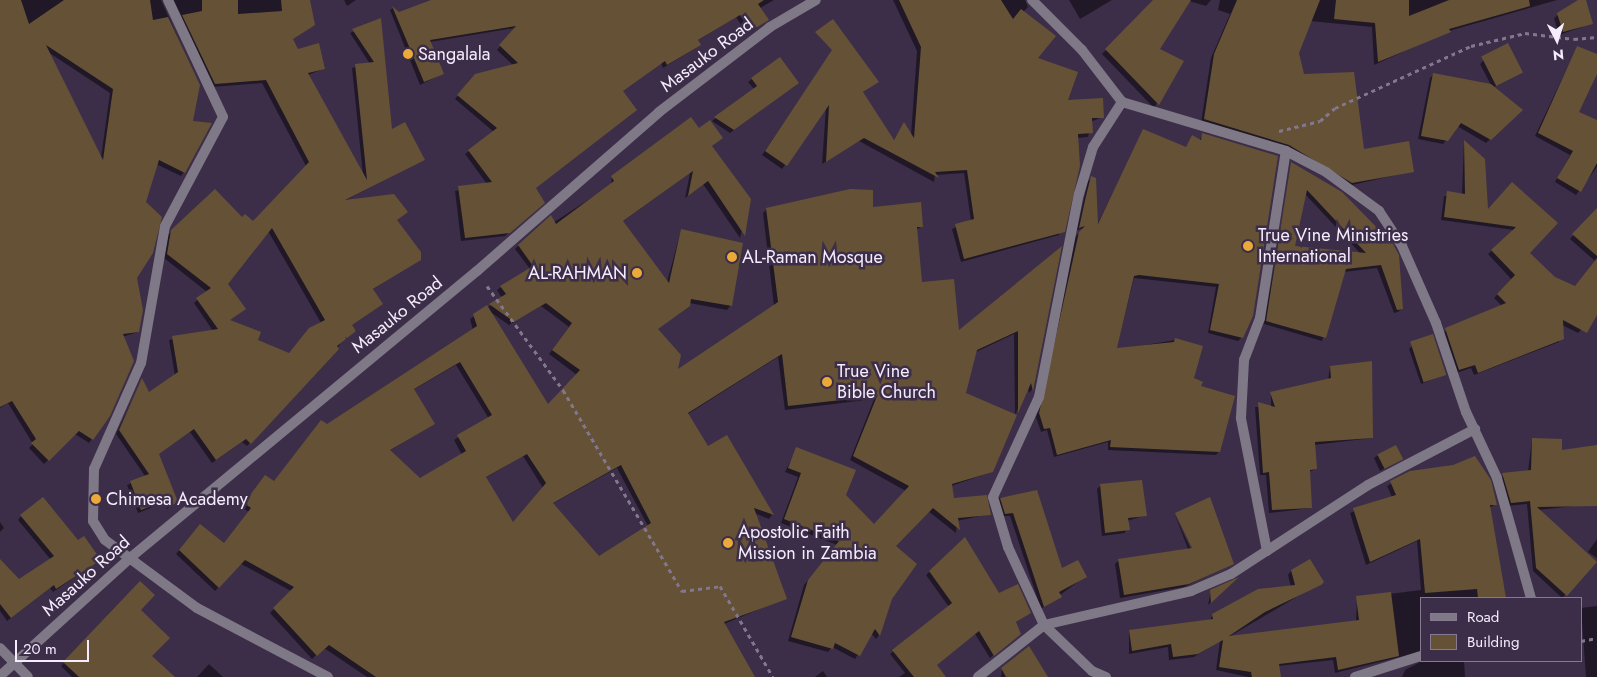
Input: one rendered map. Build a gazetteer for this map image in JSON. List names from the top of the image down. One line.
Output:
{"streets":{"street":["Masauko Road"]},"places":["Sangalala","True Vine Ministries International","AL-Raman Mosque","AL-RAHMAN","True Vine Bible Church","Chimesa Academy","Apostolic Faith Mission in Zambia"],"legend":["Road","Building"],"scale_bar":"20 m","north":"bottom"}
